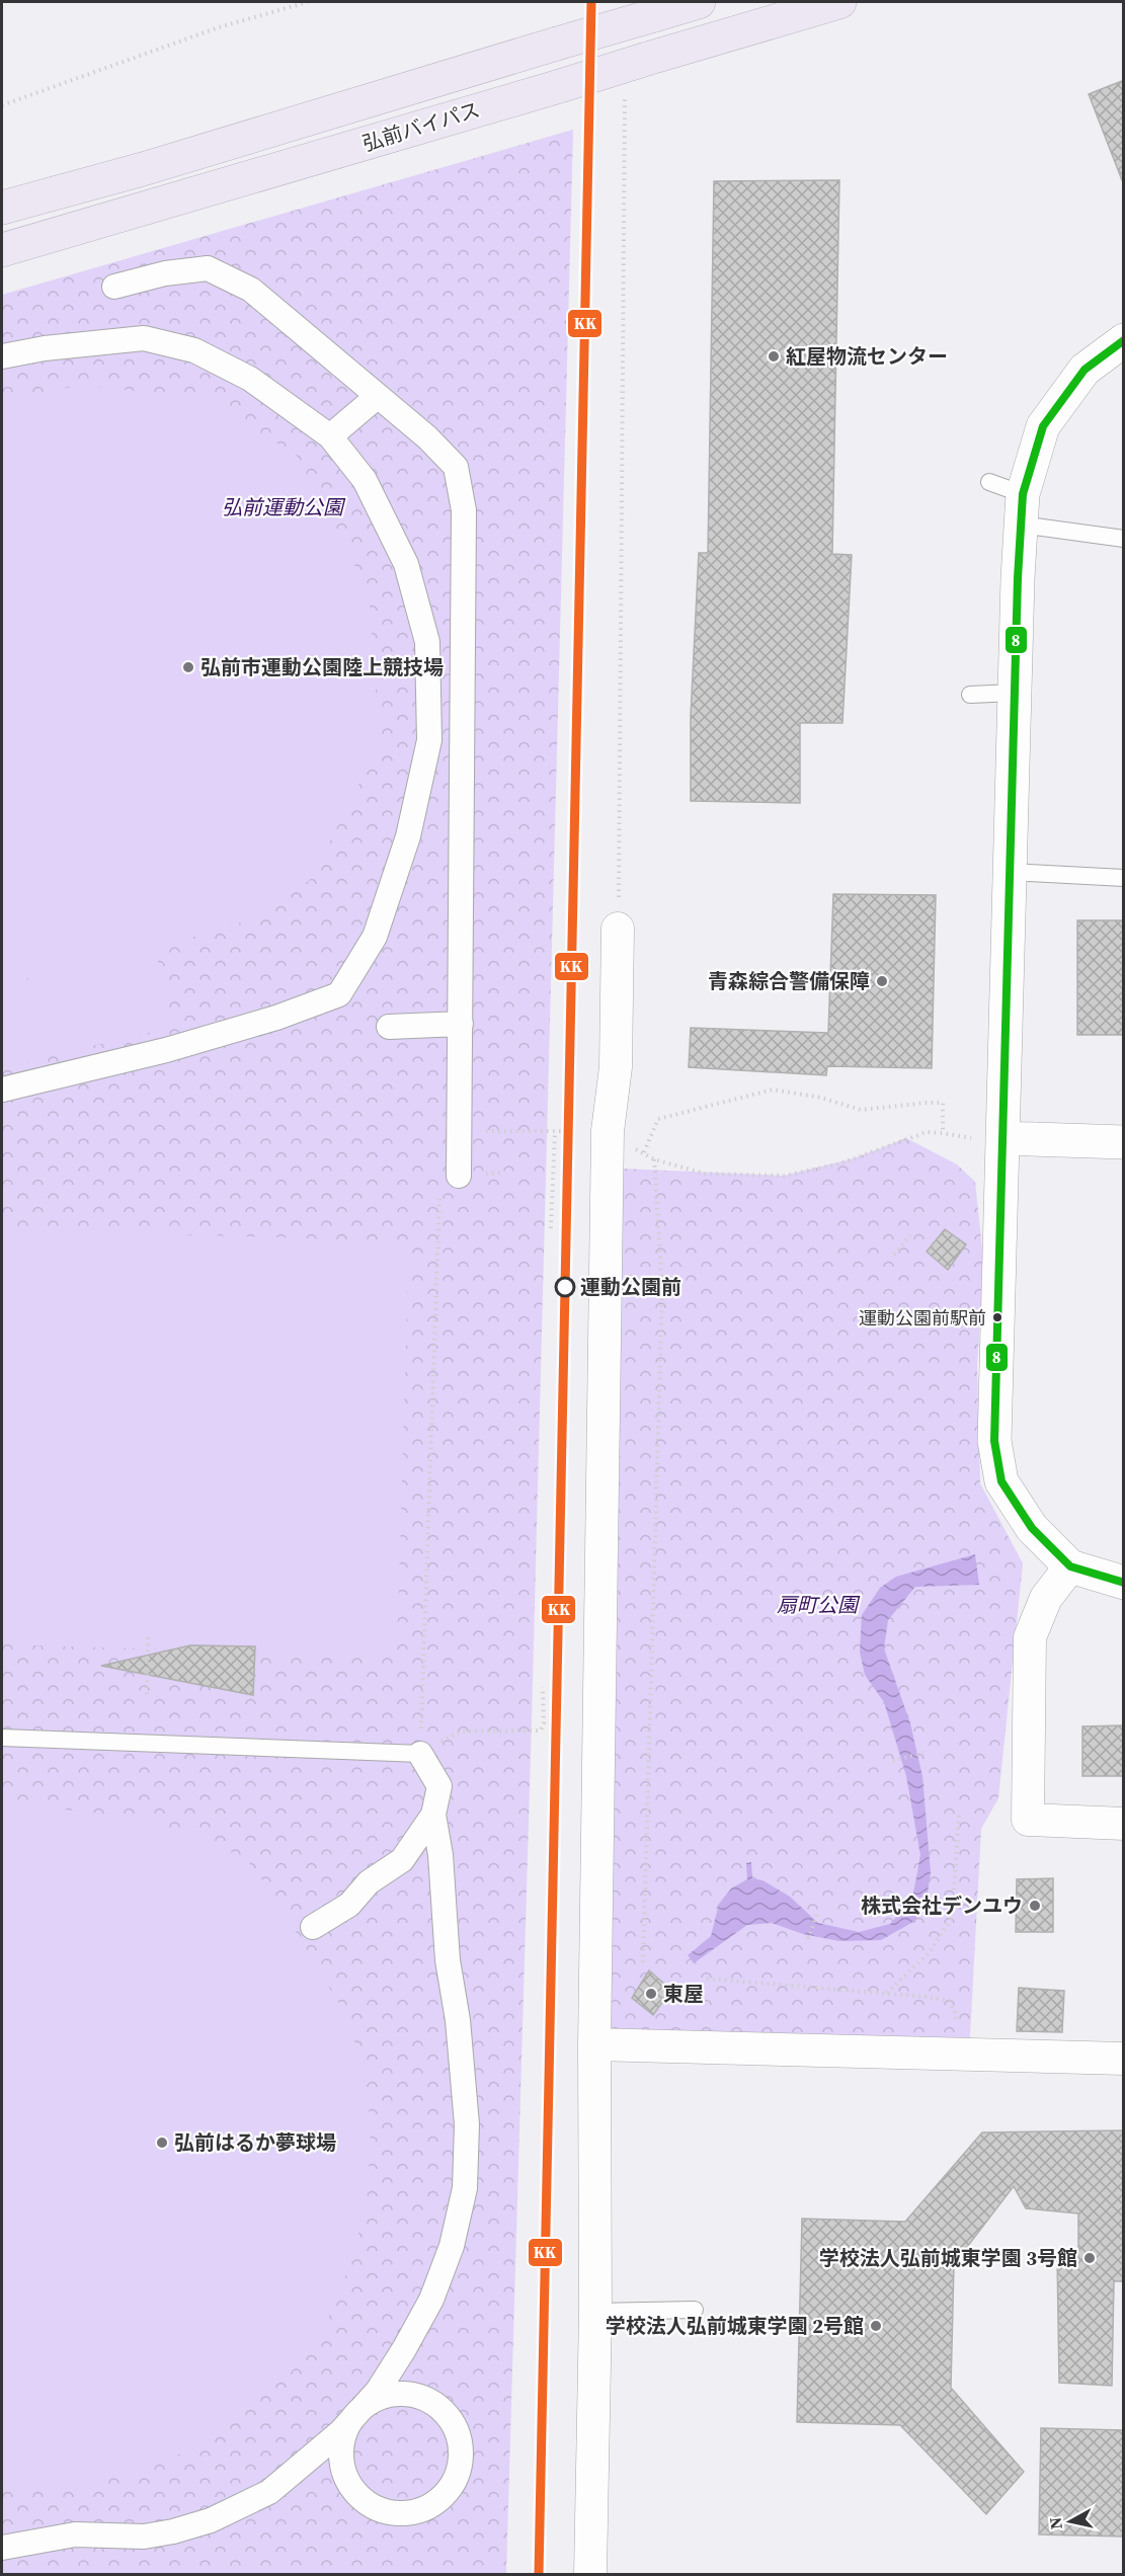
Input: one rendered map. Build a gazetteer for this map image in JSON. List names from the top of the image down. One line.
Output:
{"streets":{"highway":["弘前バイパス"]},"parks":["弘前運動公園","扇町公園"],"places":["紅屋物流センター","弘前市運動公園陸上競技場","青森綜合警備保障","運動公園前","運動公園前駅前","株式会社デンユウ","東屋","弘前はるか夢球場","学校法人弘前城東学園 3号館","学校法人弘前城東学園 2号館"],"lines":["transit line KK","transit line 8"],"north":"left"}
